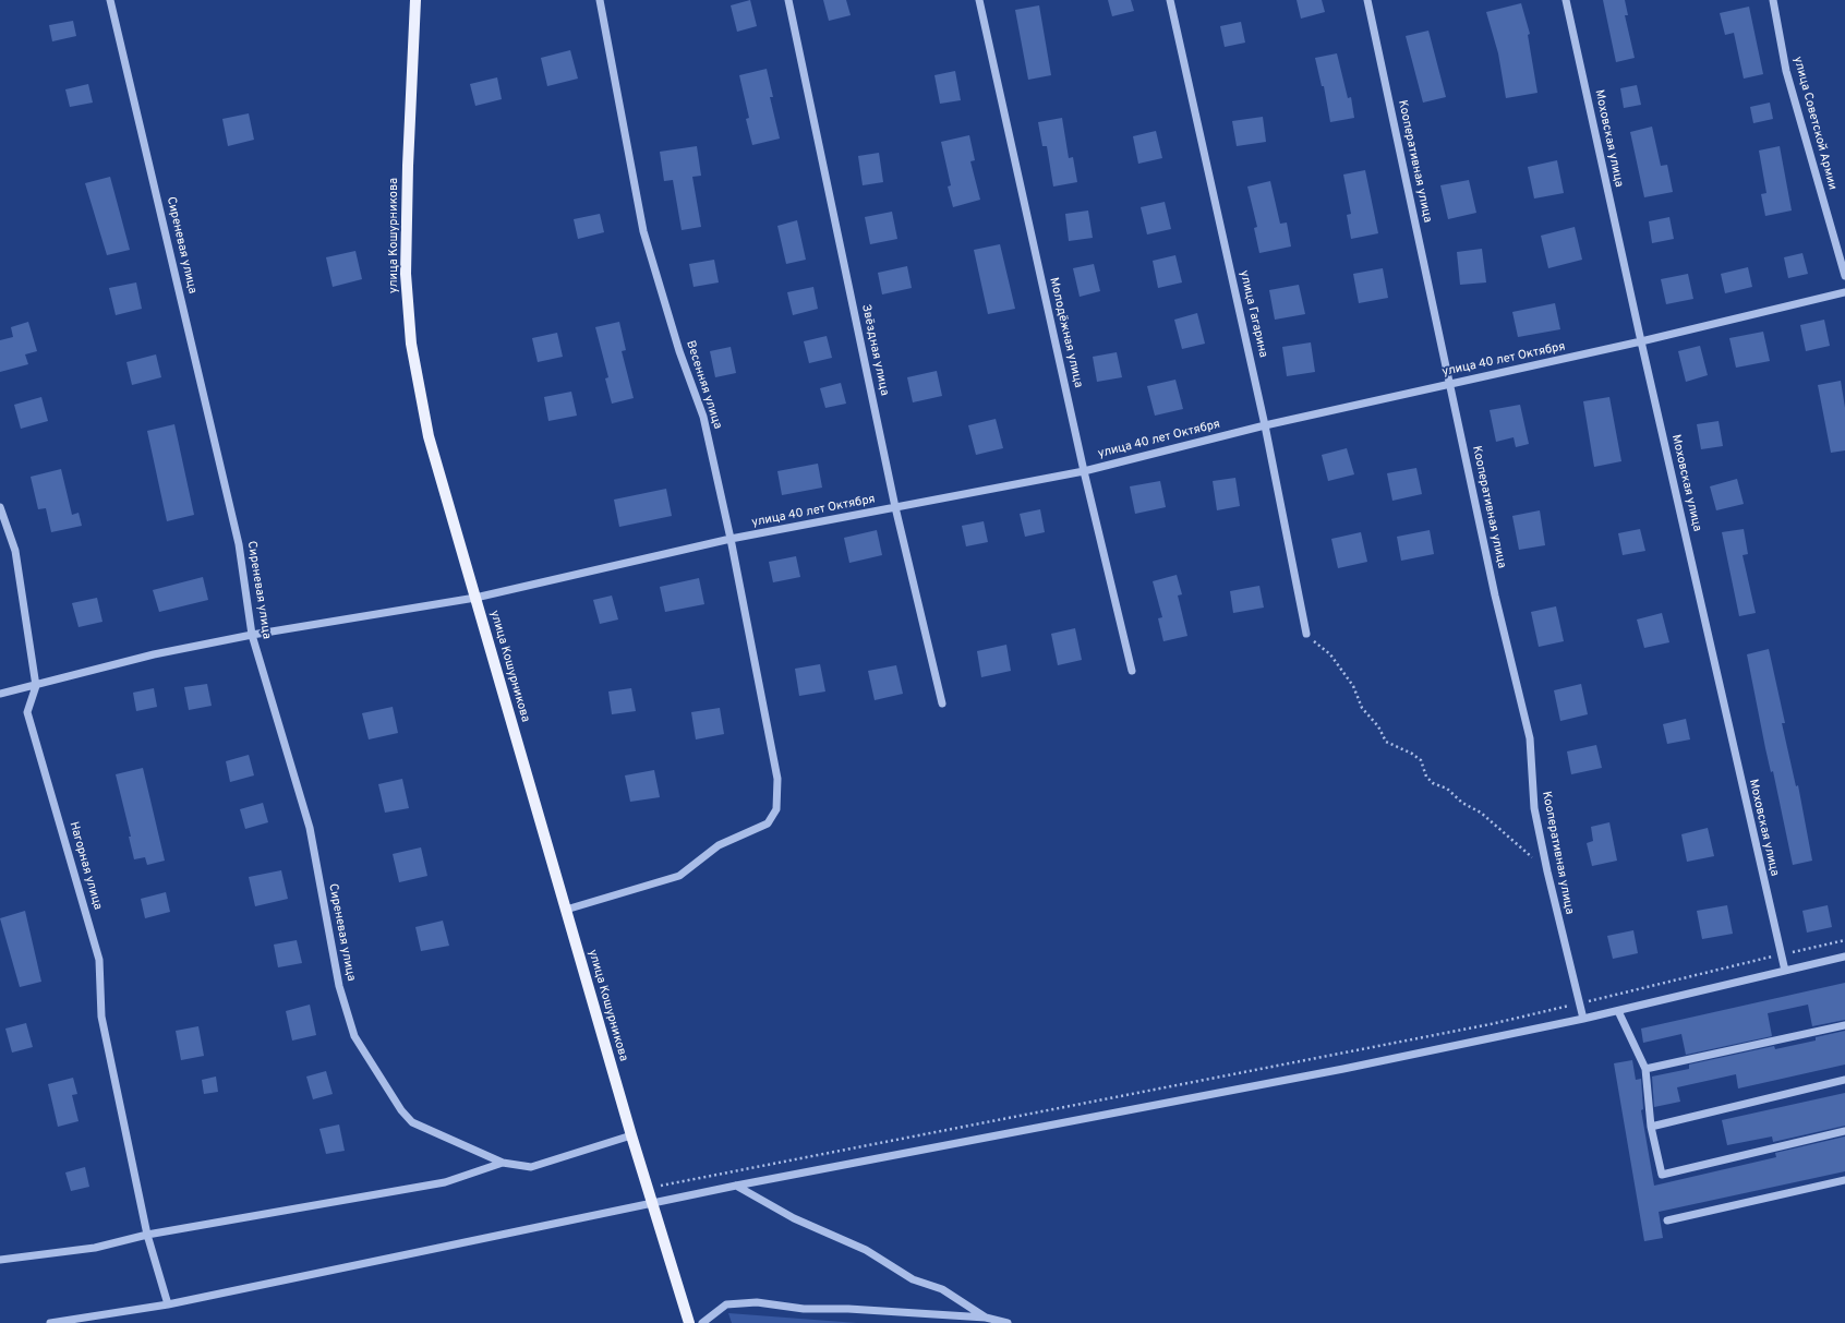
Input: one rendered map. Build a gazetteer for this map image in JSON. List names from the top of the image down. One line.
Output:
{"streets":{"main road":["улица Кошурникова"],"street":["улица Советской Армии","Моховская улица","Кооперативная улица","Сиреневая улица","улица Гагарина","Молодёжная улица","Звёздная улица","улица 40 лет Октября","Весенняя улица","Нагорная улица"]},"crossings":[["Моховская улица","улица 40 лет Октября"],["Кооперативная улица","улица 40 лет Октября"],["улица Кошурникова","улица 40 лет Октября"],["улица Кошурникова","Весенняя улица"],["Сиреневая улица","улица 40 лет Октября"],["улица Гагарина","улица 40 лет Октября"],["Молодёжная улица","улица 40 лет Октября"],["Звёздная улица","улица 40 лет Октября"],["улица 40 лет Октября","Весенняя улица"],["улица 40 лет Октября","Нагорная улица"]]}
